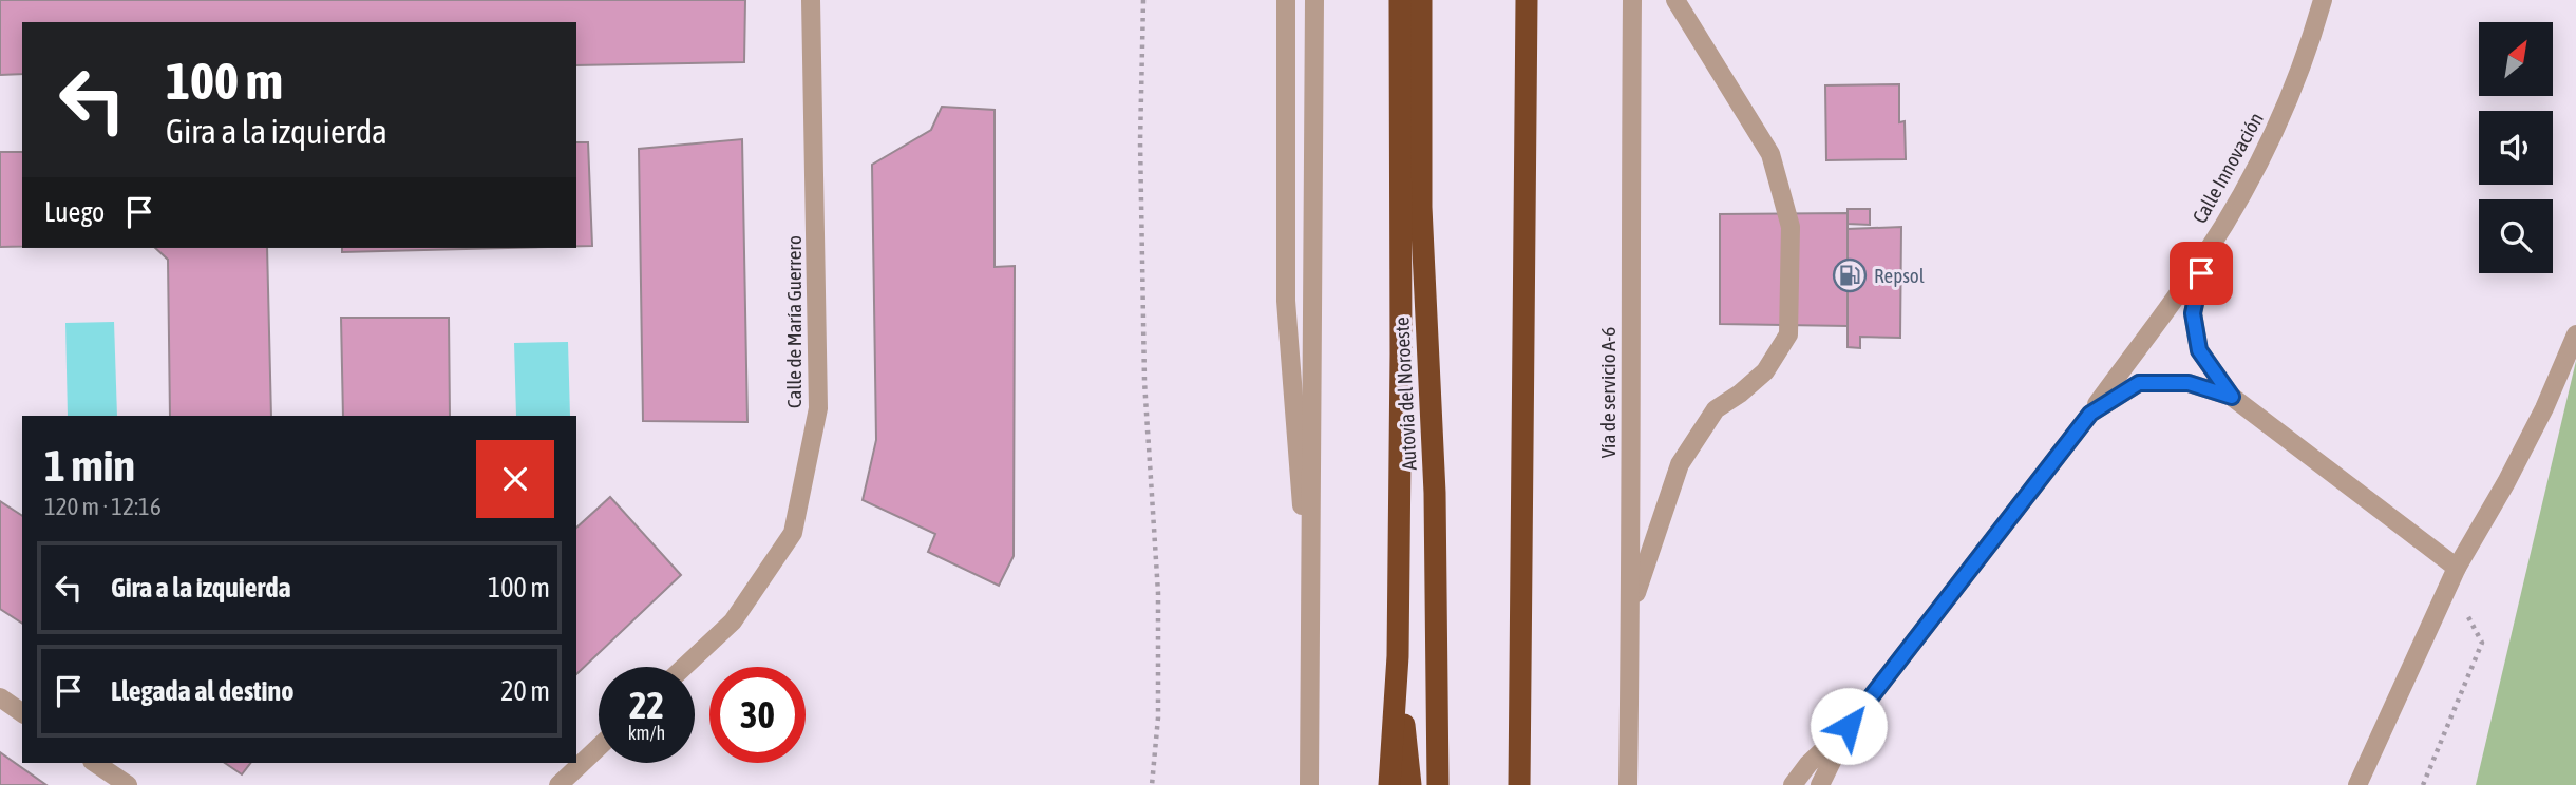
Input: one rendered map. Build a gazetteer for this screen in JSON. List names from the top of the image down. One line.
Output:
{"streets":{"highway":["Autovía del Noroeste"],"street":["Calle Innovación","Calle de María Guerrero","Vía de servicio A-6"]},"places":{"fuel station":["Repsol"]},"north":"top right","page":{"turn":["100 m","Gira a la izquierda"],"then":"Luego","heading":["1 min","120 m · 12:16"],"list":[{"name":"Gira a la izquierda","value":"100 m"},{"name":"Llegada al destino","value":"20 m"}],"speed":"22 km/h","limit":"30"}}
